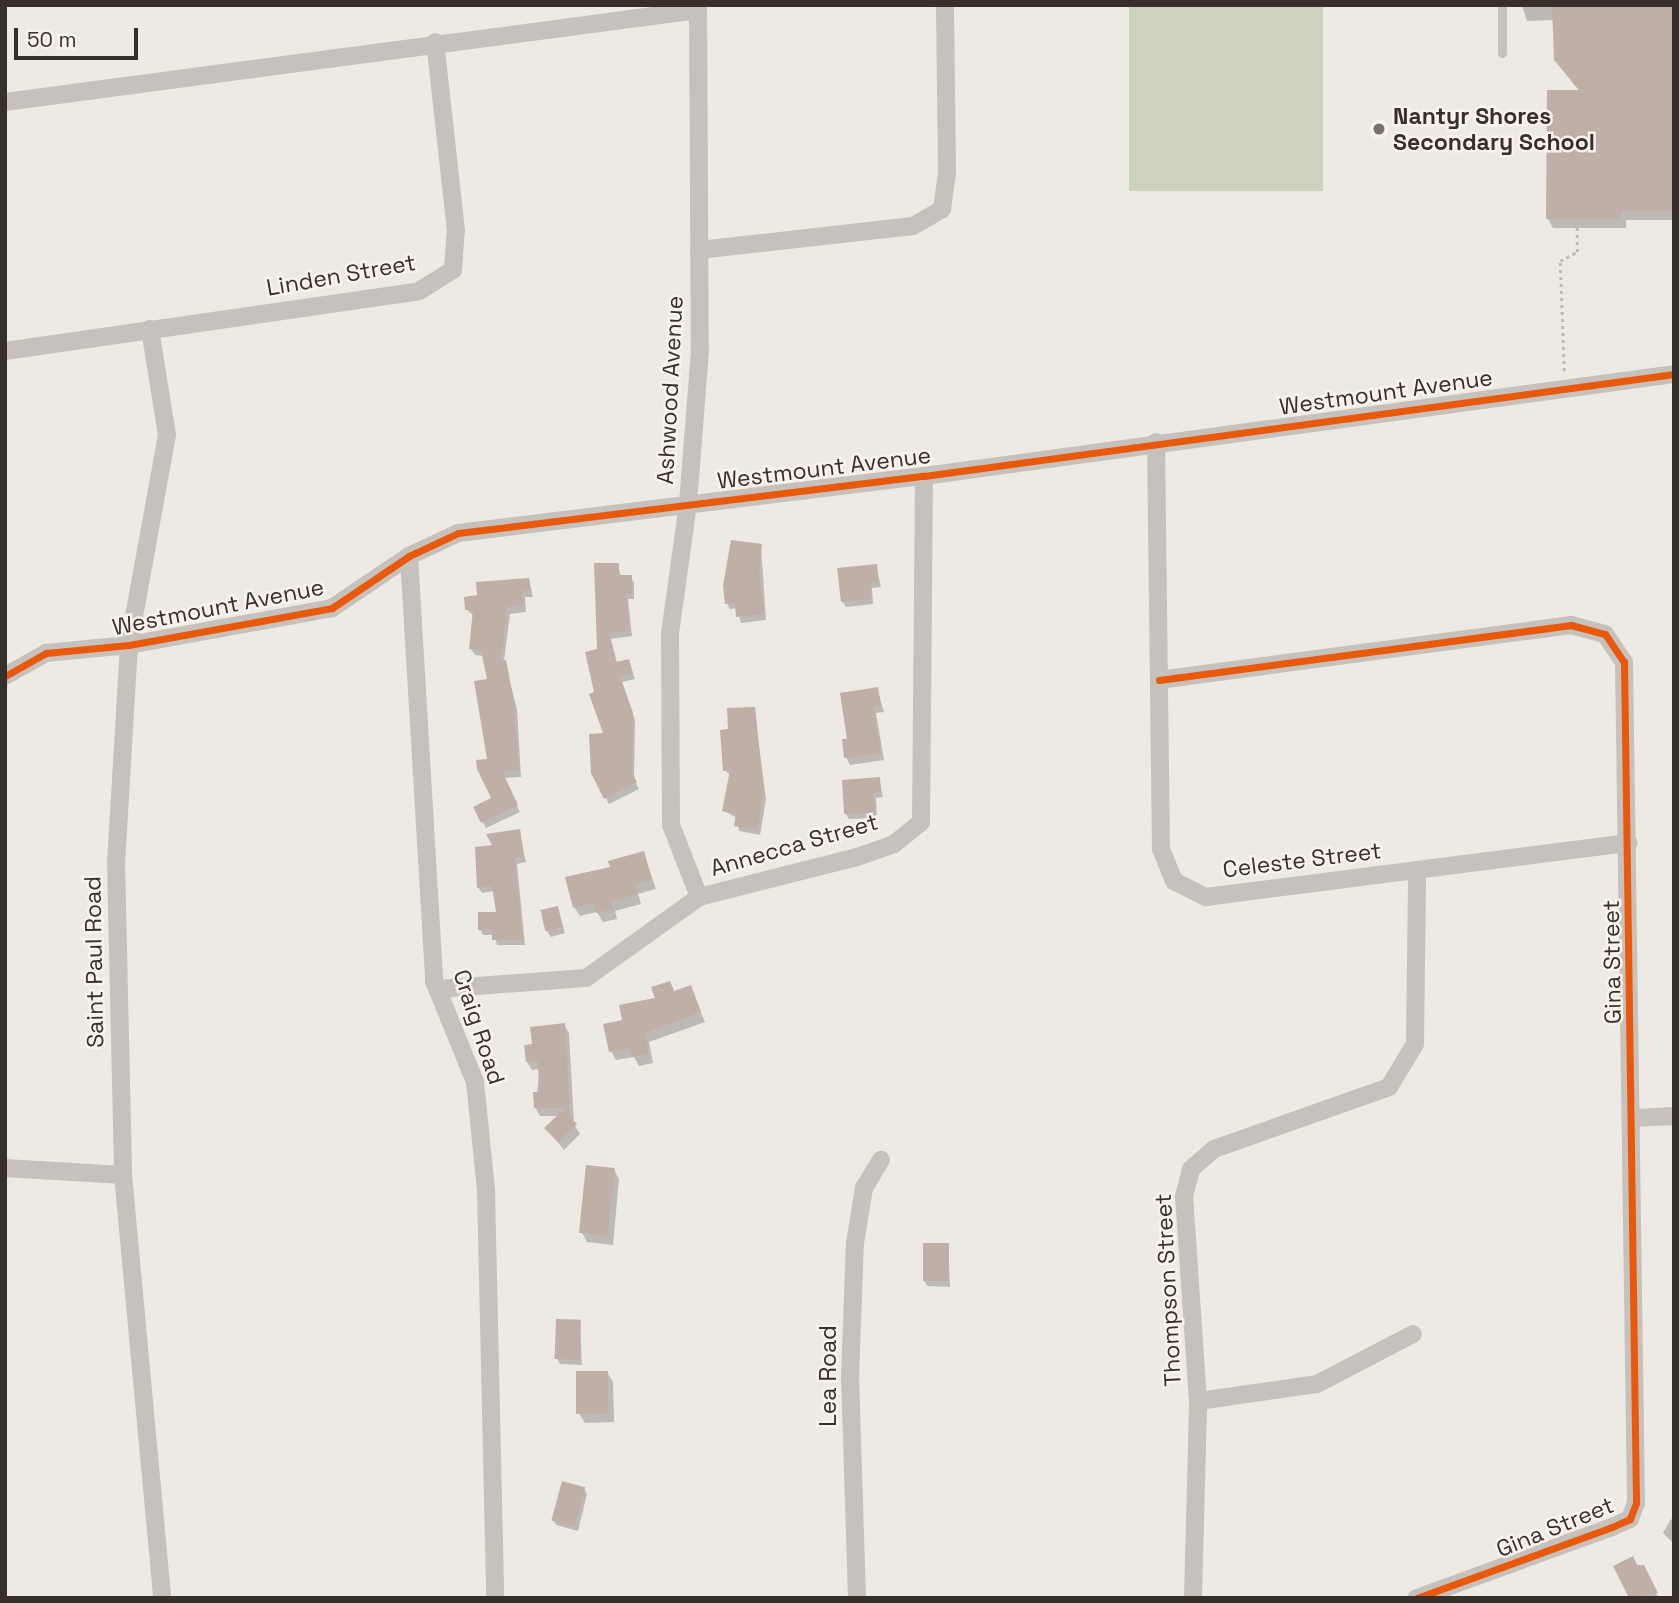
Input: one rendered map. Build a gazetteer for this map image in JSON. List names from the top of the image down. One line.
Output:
{"streets":{"street":["Linden Street","Ashwood Avenue","Westmount Avenue","Annecca Street","Celeste Street","Saint Paul Road","Gina Street","Craig Road","Thompson Street","Lea Road"]},"crossings":[["Linden Street","Saint Paul Road"],["Ashwood Avenue","Westmount Avenue"],["Ashwood Avenue","Annecca Street"],["Westmount Avenue","Annecca Street"],["Westmount Avenue","Celeste Street"],["Westmount Avenue","Saint Paul Road"],["Westmount Avenue","Craig Road"],["Annecca Street","Craig Road"],["Celeste Street","Gina Street"],["Celeste Street","Thompson Street"]],"places":["Nantyr Shores Secondary School"],"scale_bar":"50 m"}
